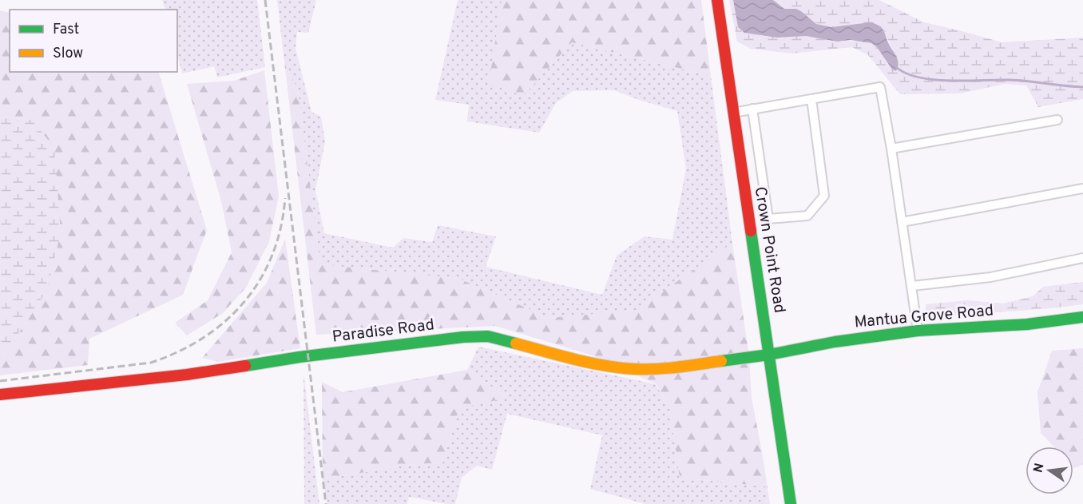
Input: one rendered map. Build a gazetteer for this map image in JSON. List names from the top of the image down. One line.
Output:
{"streets":{"main road":["Crown Point Road","Mantua Grove Road","Paradise Road"]},"crossings":[["Crown Point Road","Mantua Grove Road"],["Crown Point Road","Paradise Road"],["Mantua Grove Road","Paradise Road"]],"legend":["Fast","Slow"],"north":"left"}
